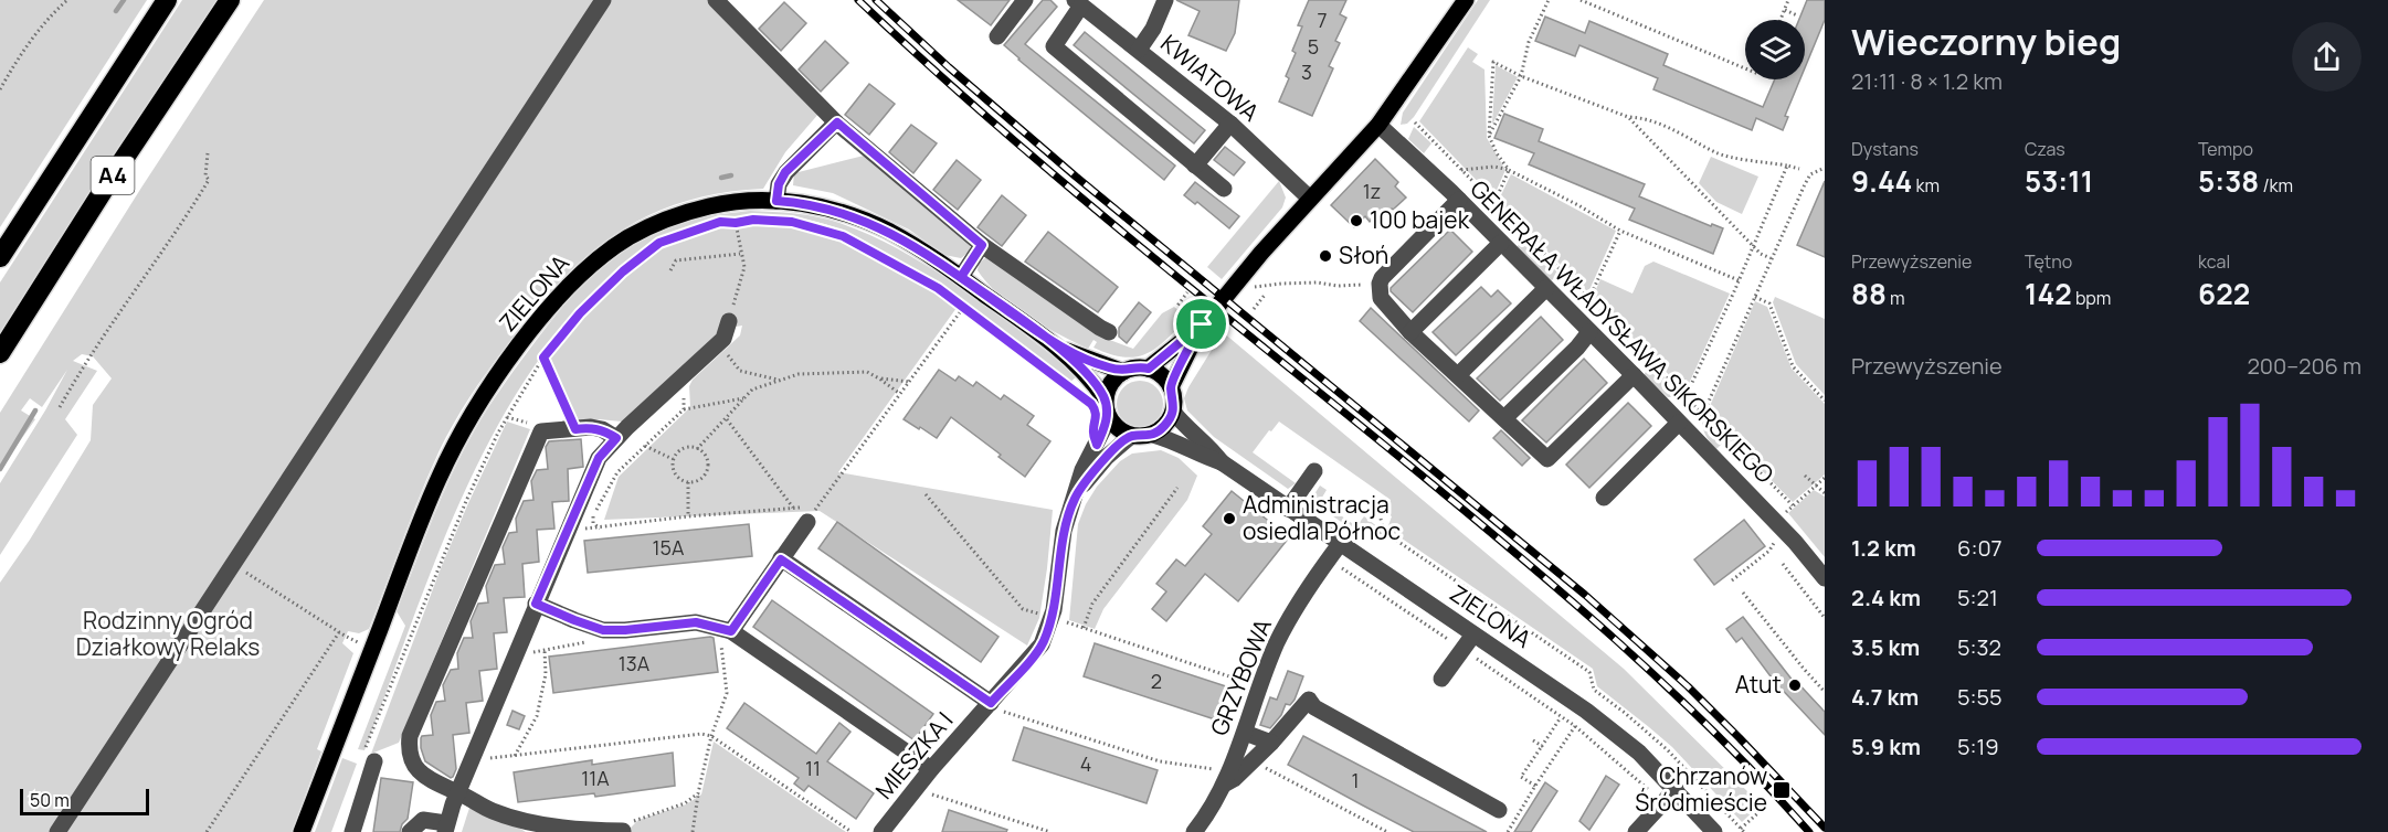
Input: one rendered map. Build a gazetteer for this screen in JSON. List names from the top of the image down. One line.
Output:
{"streets":{"highway":["A4"],"main road":["ZIELONA"],"street":["KWIATOWA","GENERAŁA WŁADYSŁAWA SIKORSKIEGO","GRZYBOWA","MIESZKA I"]},"crossings":[["ZIELONA","GRZYBOWA"],["ZIELONA","MIESZKA I"]],"parks":["Rodzinny Ogród Działkowy Relaks"],"places":{"other":["100 bajek","Słoń","Administracja osiedla Północ","Atut"],"transit":["Chrzanów Śródmieście"]},"house_numbers":["7","5","3","1z","15A","13A","2","4","11","11A","1"],"scale_bar":"50 m","page":{"heading":["Wieczorny bieg","21:11 · 8 × 1.2 km"],"stats":[["Dystans","9.44 km"],["Czas","53:11"],["Tempo","5:38 /km"],["Przewyższenie","88 m"],["Tętno","142 bpm"],["kcal","622"]],"chart":["Przewyższenie","200–206 m"],"list":[{"name":"1.2 km","note":"6:07"},{"name":"2.4 km","note":"5:21"},{"name":"3.5 km","note":"5:32"},{"name":"4.7 km","note":"5:55"},{"name":"5.9 km","note":"5:19"}],"scale":"50 m"}}
